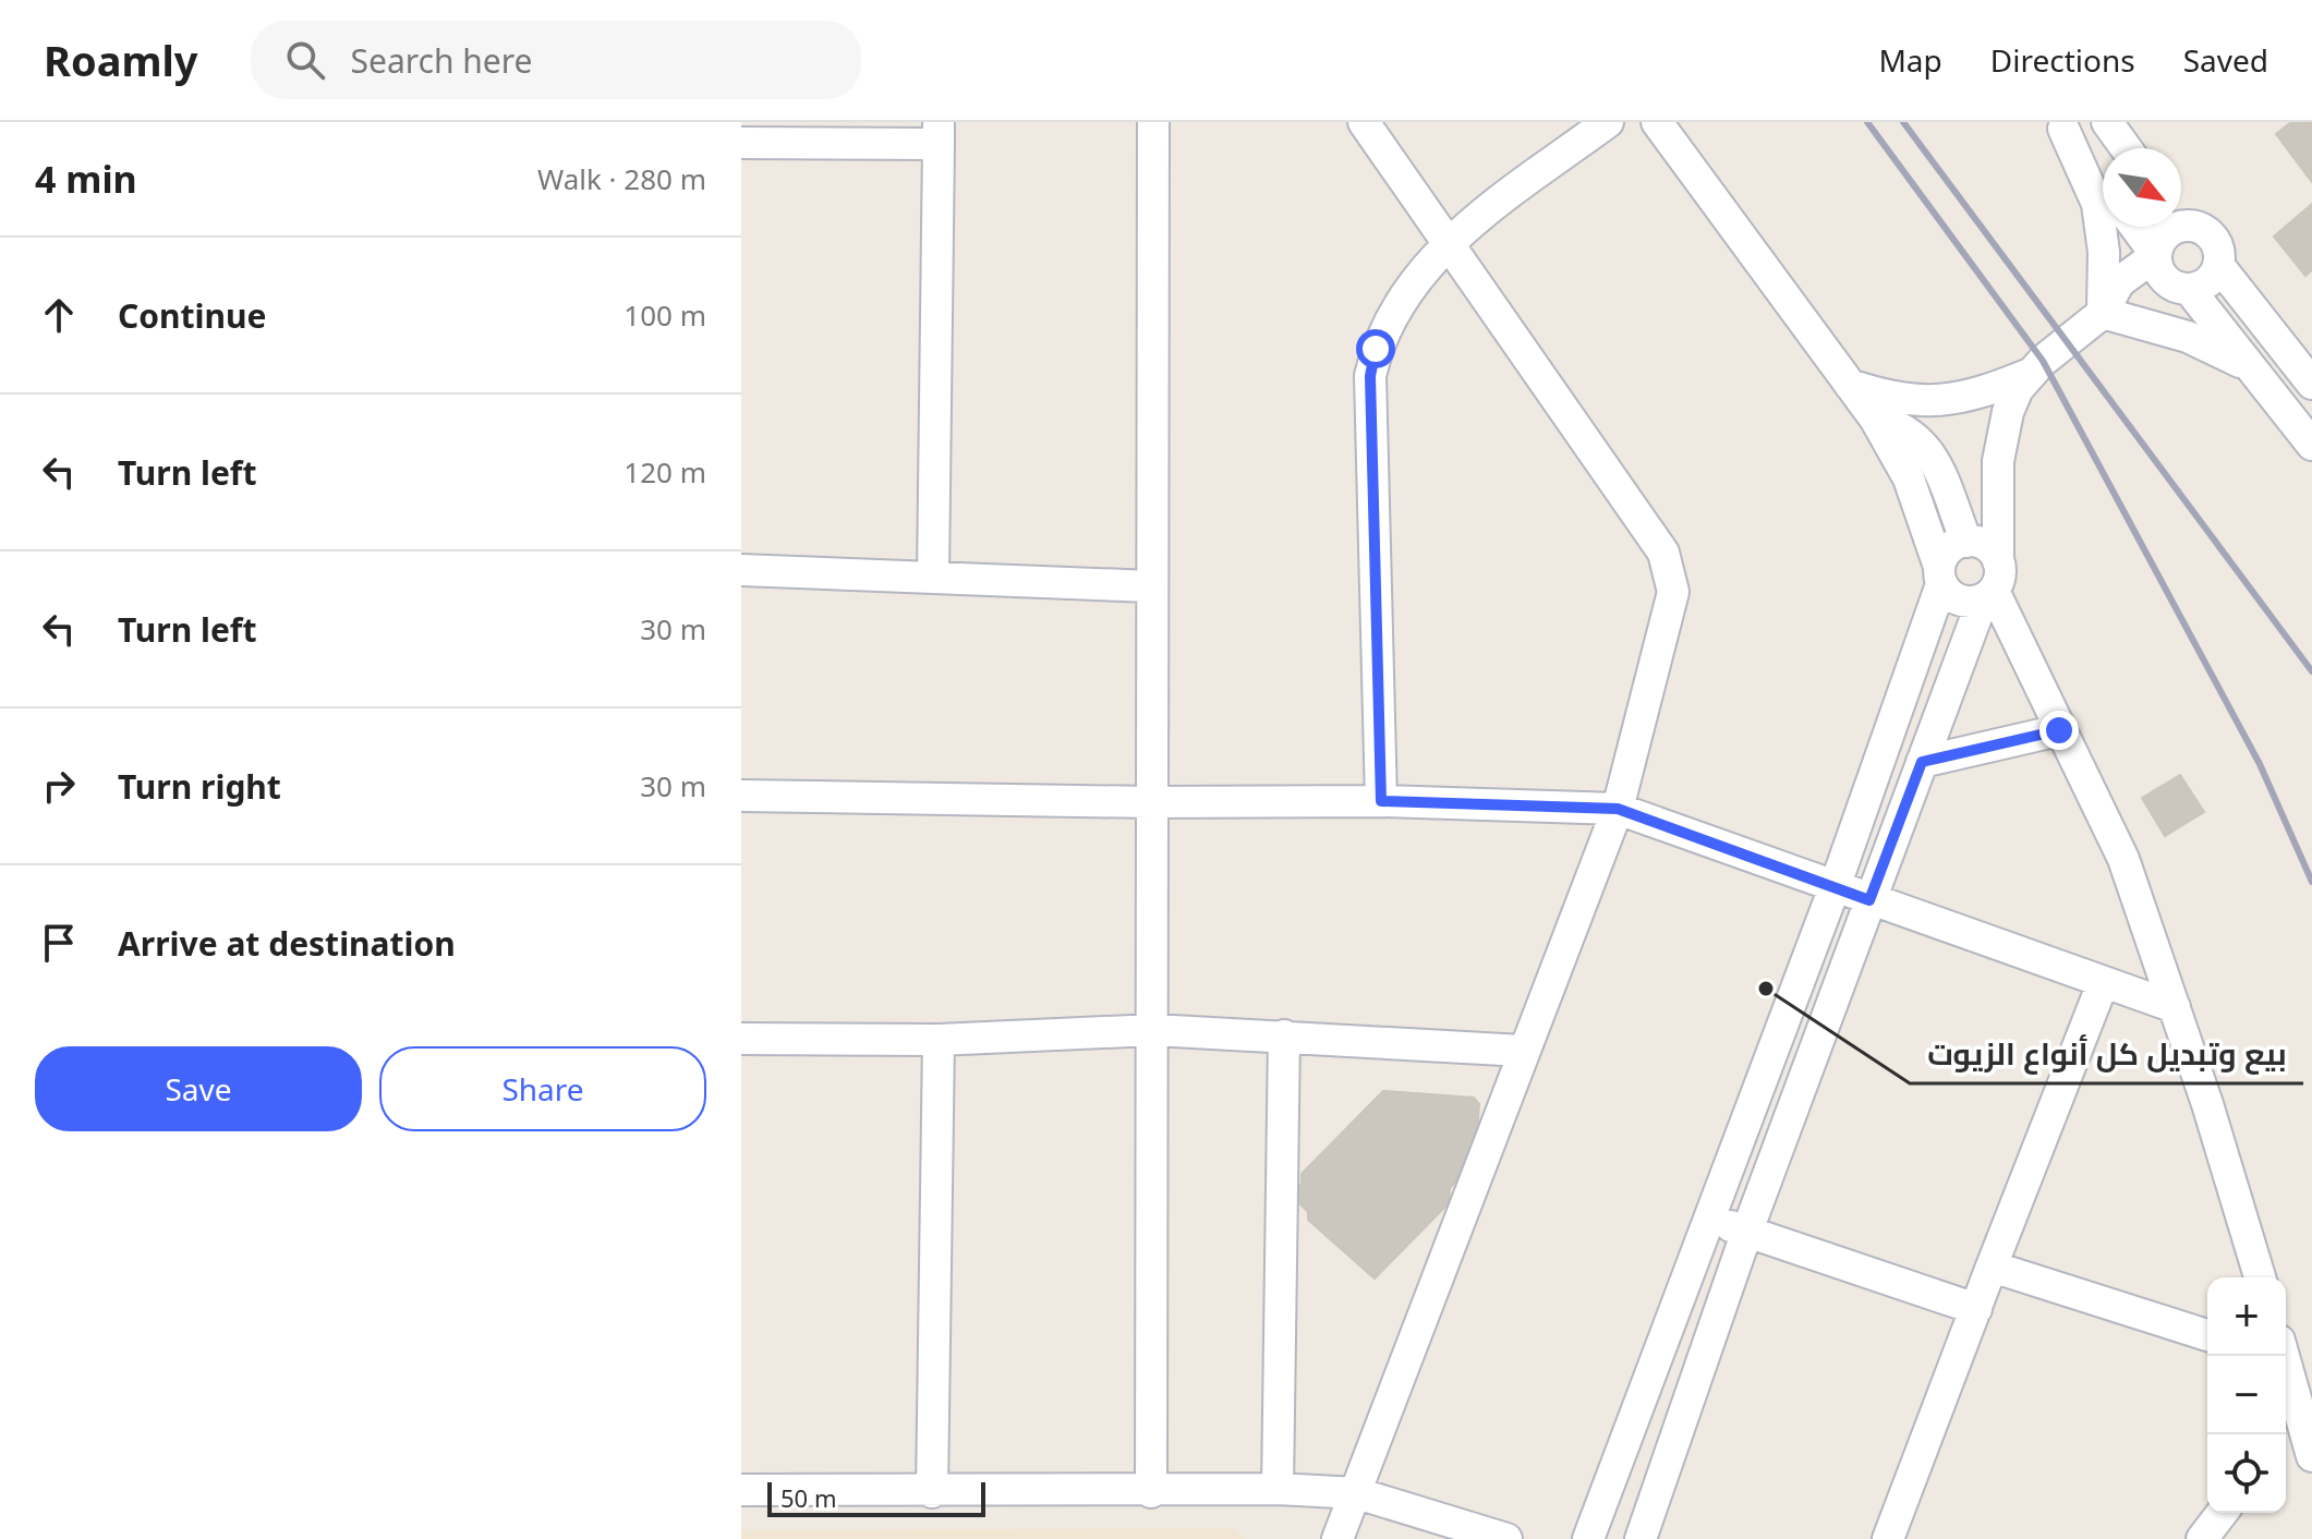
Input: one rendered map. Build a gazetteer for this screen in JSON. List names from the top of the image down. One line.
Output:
{"places":["بيع وتبديل كل أنواع الزيوت"],"scale_bar":"50 m","north":"bottom right","page":{"header":"Roamly","search":"Search here","nav":["Map","Directions","Saved"],"heading":["4 min","Walk · 280 m"],"list":[["Continue","100 m"],["Turn left","120 m"],["Turn left","30 m"],["Turn right","30 m"],"Arrive at destination"],"buttons":["Save","Share"],"map_buttons":["+","−"],"scale":"50 m"}}
